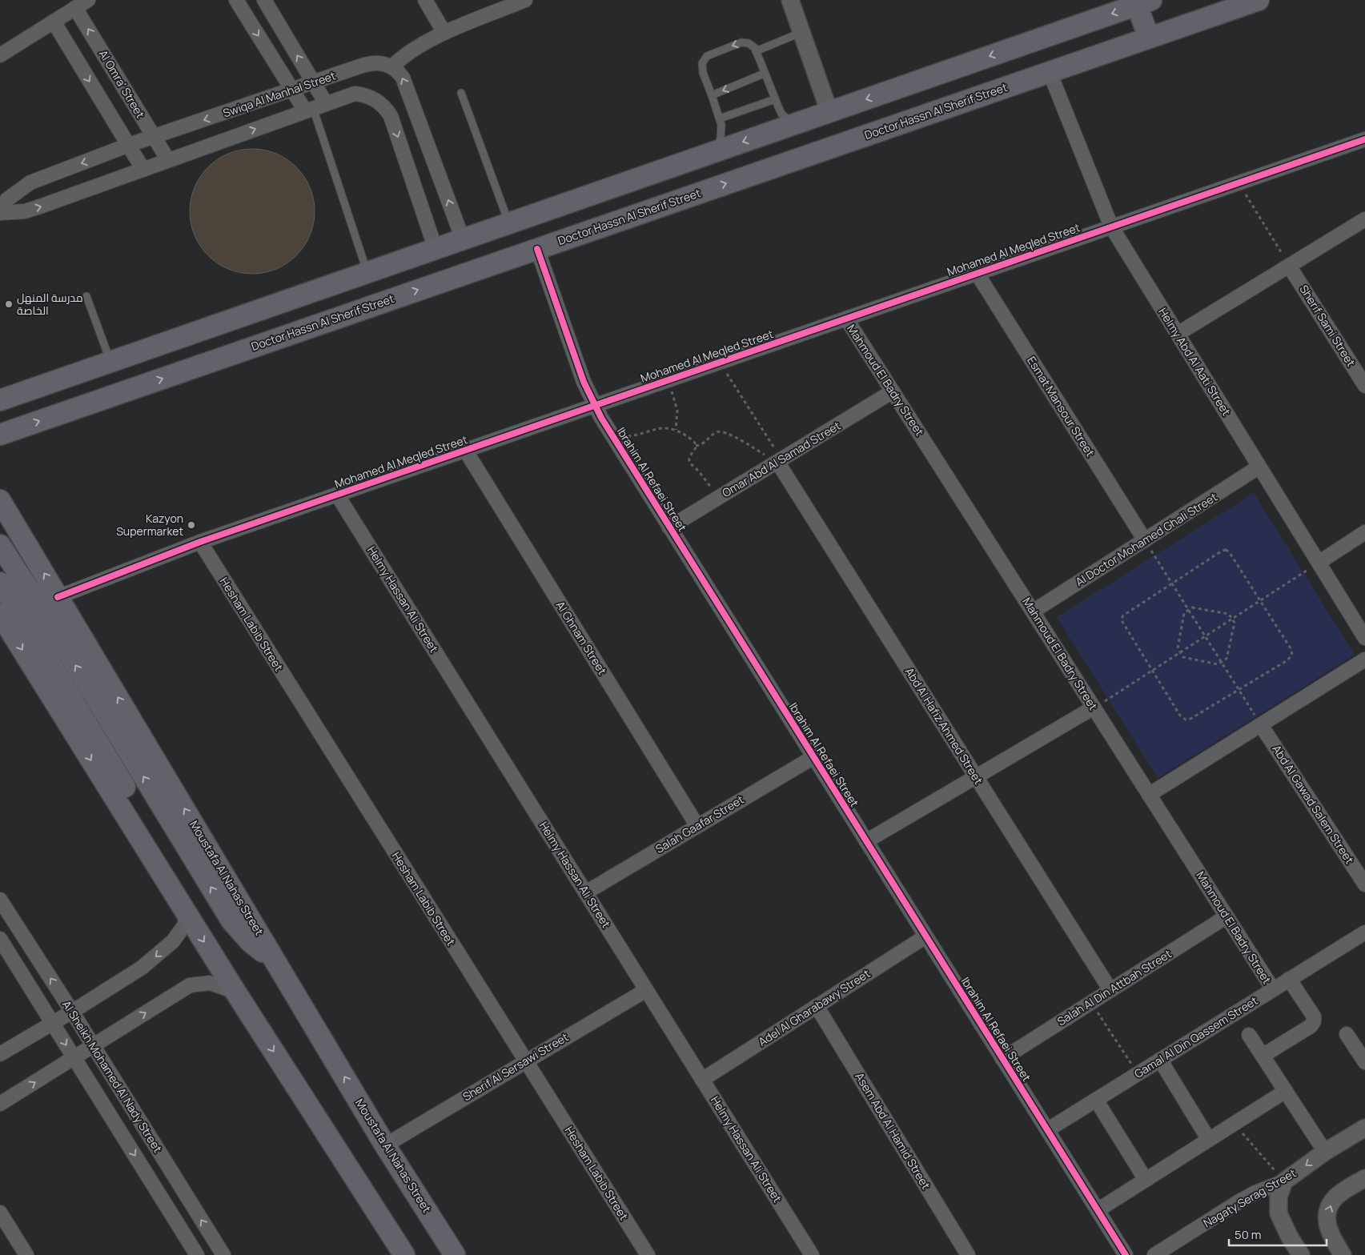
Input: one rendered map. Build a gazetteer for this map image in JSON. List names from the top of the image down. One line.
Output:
{"streets":{"main road":["Doctor Hassn Al Sherif Street","Moustafa Al Nahas Street"],"street":["Al Omra' Street","Swiqa Al Manhal Street","Mohamed Al Meqled Street","Sherif Sami Street","Helmy Abd Al Aati Street","Mahmoud El Badry Street","Esmat Mansour Street","Omar Abd Al Samad Street","Ibrahim Al Refaei Street","Al Doctor Mohamed Ghali Street","Helmy Hassan Ali Street","Hesham Labib Street","Al Ghnam Street","Abd Al Hafiz Ahmed Street","Abd Al Gawad Salem Street","Salah Gaafar Street","Salah Al Din Attbah Street","Adel Al Gharabawy Street","Gamal Al Din Qassem Street","Sherif Al Sersawi Street","Al Sheikh Mohamed Al Nady Street","Asem Abd Al Hamid Street","Nagaty Serag Street"]},"crossings":[["Al Omra' Street","Swiqa Al Manhal Street"],["Doctor Hassn Al Sherif Street","Helmy Abd Al Aati Street"],["Doctor Hassn Al Sherif Street","Ibrahim Al Refaei Street"],["Mohamed Al Meqled Street","Helmy Abd Al Aati Street"],["Mohamed Al Meqled Street","Mahmoud El Badry Street"],["Mohamed Al Meqled Street","Esmat Mansour Street"],["Mohamed Al Meqled Street","Ibrahim Al Refaei Street"],["Mohamed Al Meqled Street","Helmy Hassan Ali Street"],["Mohamed Al Meqled Street","Hesham Labib Street"],["Mohamed Al Meqled Street","Al Ghnam Street"],["Mohamed Al Meqled Street","Moustafa Al Nahas Street"],["Helmy Abd Al Aati Street","Al Doctor Mohamed Ghali Street"],["Mahmoud El Badry Street","Omar Abd Al Samad Street"],["Mahmoud El Badry Street","Al Doctor Mohamed Ghali Street"],["Mahmoud El Badry Street","Salah Al Din Attbah Street"],["Mahmoud El Badry Street","Gamal Al Din Qassem Street"],["Esmat Mansour Street","Al Doctor Mohamed Ghali Street"],["Omar Abd Al Samad Street","Ibrahim Al Refaei Street"],["Omar Abd Al Samad Street","Abd Al Hafiz Ahmed Street"],["Ibrahim Al Refaei Street","Salah Gaafar Street"],["Ibrahim Al Refaei Street","Salah Al Din Attbah Street"],["Ibrahim Al Refaei Street","Adel Al Gharabawy Street"],["Ibrahim Al Refaei Street","Gamal Al Din Qassem Street"],["Helmy Hassan Ali Street","Salah Gaafar Street"],["Helmy Hassan Ali Street","Adel Al Gharabawy Street"],["Helmy Hassan Ali Street","Sherif Al Sersawi Street"],["Hesham Labib Street","Sherif Al Sersawi Street"],["Al Ghnam Street","Salah Gaafar Street"],["Abd Al Hafiz Ahmed Street","Salah Al Din Attbah Street"],["Moustafa Al Nahas Street","Sherif Al Sersawi Street"],["Adel Al Gharabawy Street","Asem Abd Al Hamid Street"]],"places":["مدرسة المنهل الخاصة","Kazyon Supermarket"],"scale_bar":"50 m"}
